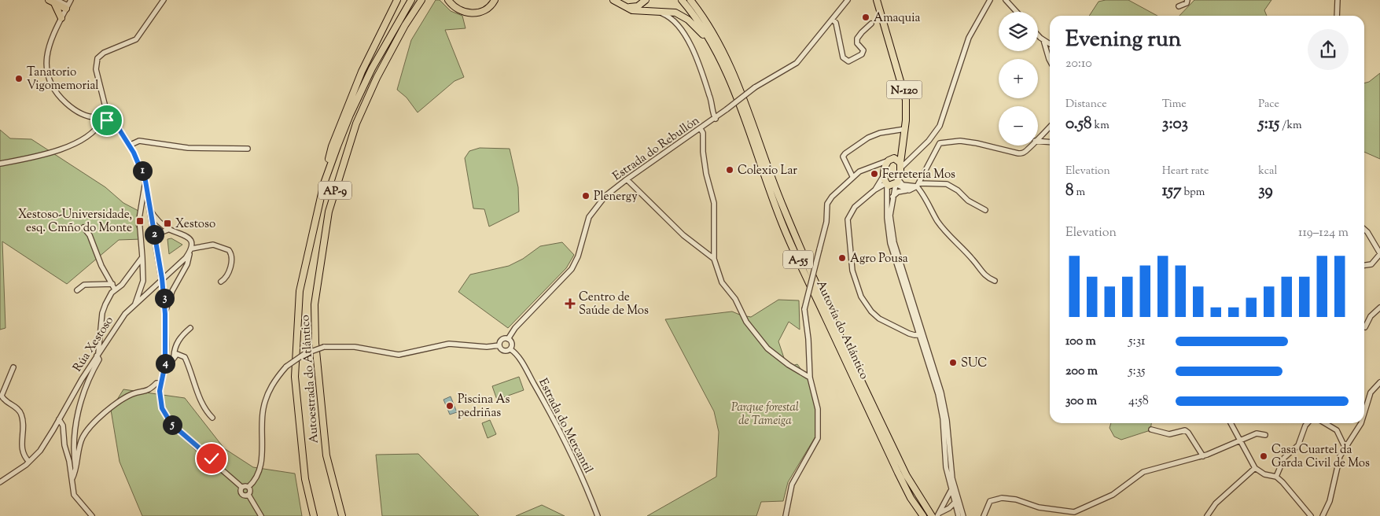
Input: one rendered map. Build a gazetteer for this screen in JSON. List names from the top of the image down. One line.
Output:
{"streets":{"highway":["N-120","AP-9","A-55","Autovía do Atlántico","Autoestrada do Atlántico"],"street":["Estrada do Rebullón","Rúa Xestoso","Estrada do Mercantil"]},"crossings":[["Estrada do Rebullón","Estrada do Mercantil"]],"parks":["Parque forestal de Tameiga"],"places":{"other":["Amaquia","Tanatorio Vigomemorial","Colexio Lar","Ferretería Mos","Plenergy","Agro Pousa","SUC","Piscina As pedriñas","Casa Cuartel da Garda Civil de Mos"],"transit":["Xestoso-Universidade, esq. Cmño do Monte","Xestoso"],"health":["Centro de Saúde de Mos"]},"page":{"map_buttons":["+","−"],"heading":["Evening run","20:10"],"stats":[["Distance","0.58 km"],["Time","3:03"],["Pace","5:15 /km"],["Elevation","8 m"],["Heart rate","157 bpm"],["kcal","39"]],"pins":["1","2","3","4","5"],"chart":["Elevation","119–124 m"],"list":[{"name":"100 m","note":"5:31"},{"name":"200 m","note":"5:35"},{"name":"300 m","note":"4:58"}]}}
